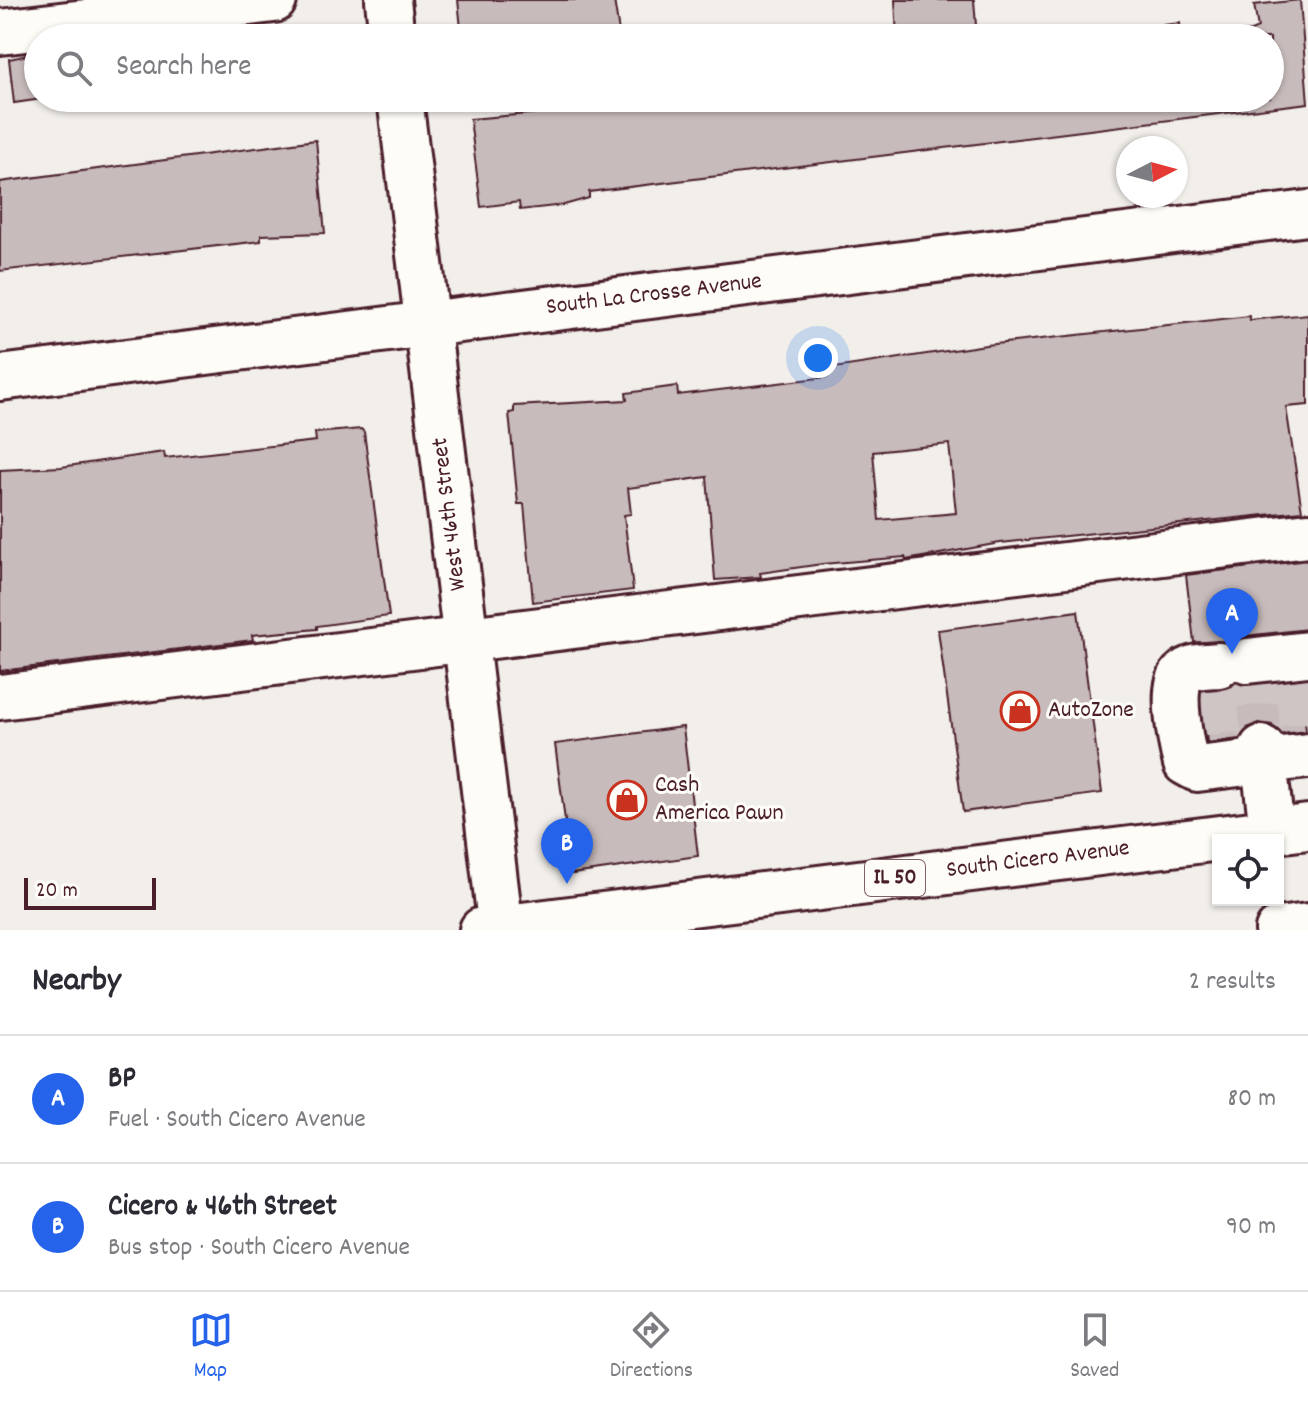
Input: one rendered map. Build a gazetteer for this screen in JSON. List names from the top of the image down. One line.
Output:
{"streets":{"street":["South La Crosse Avenue","West 46th Street","South Cicero Avenue","IL 50"]},"crossings":[["South La Crosse Avenue","West 46th Street"],["West 46th Street","South Cicero Avenue"]],"places":{"shop":["AutoZone","Cash America Pawn"]},"scale_bar":"20 m","north":"right","page":{"search":"Search here","pins":["A","B"],"scale":"20 m","heading":["Nearby","2 results"],"list":[{"mark":"A","name":"BP","note":"Fuel · South Cicero Avenue","value":"80 m"},{"mark":"B","name":"Cicero & 46th Street","note":"Bus stop · South Cicero Avenue","value":"90 m"}],"nav":["Map","Directions","Saved"]}}
